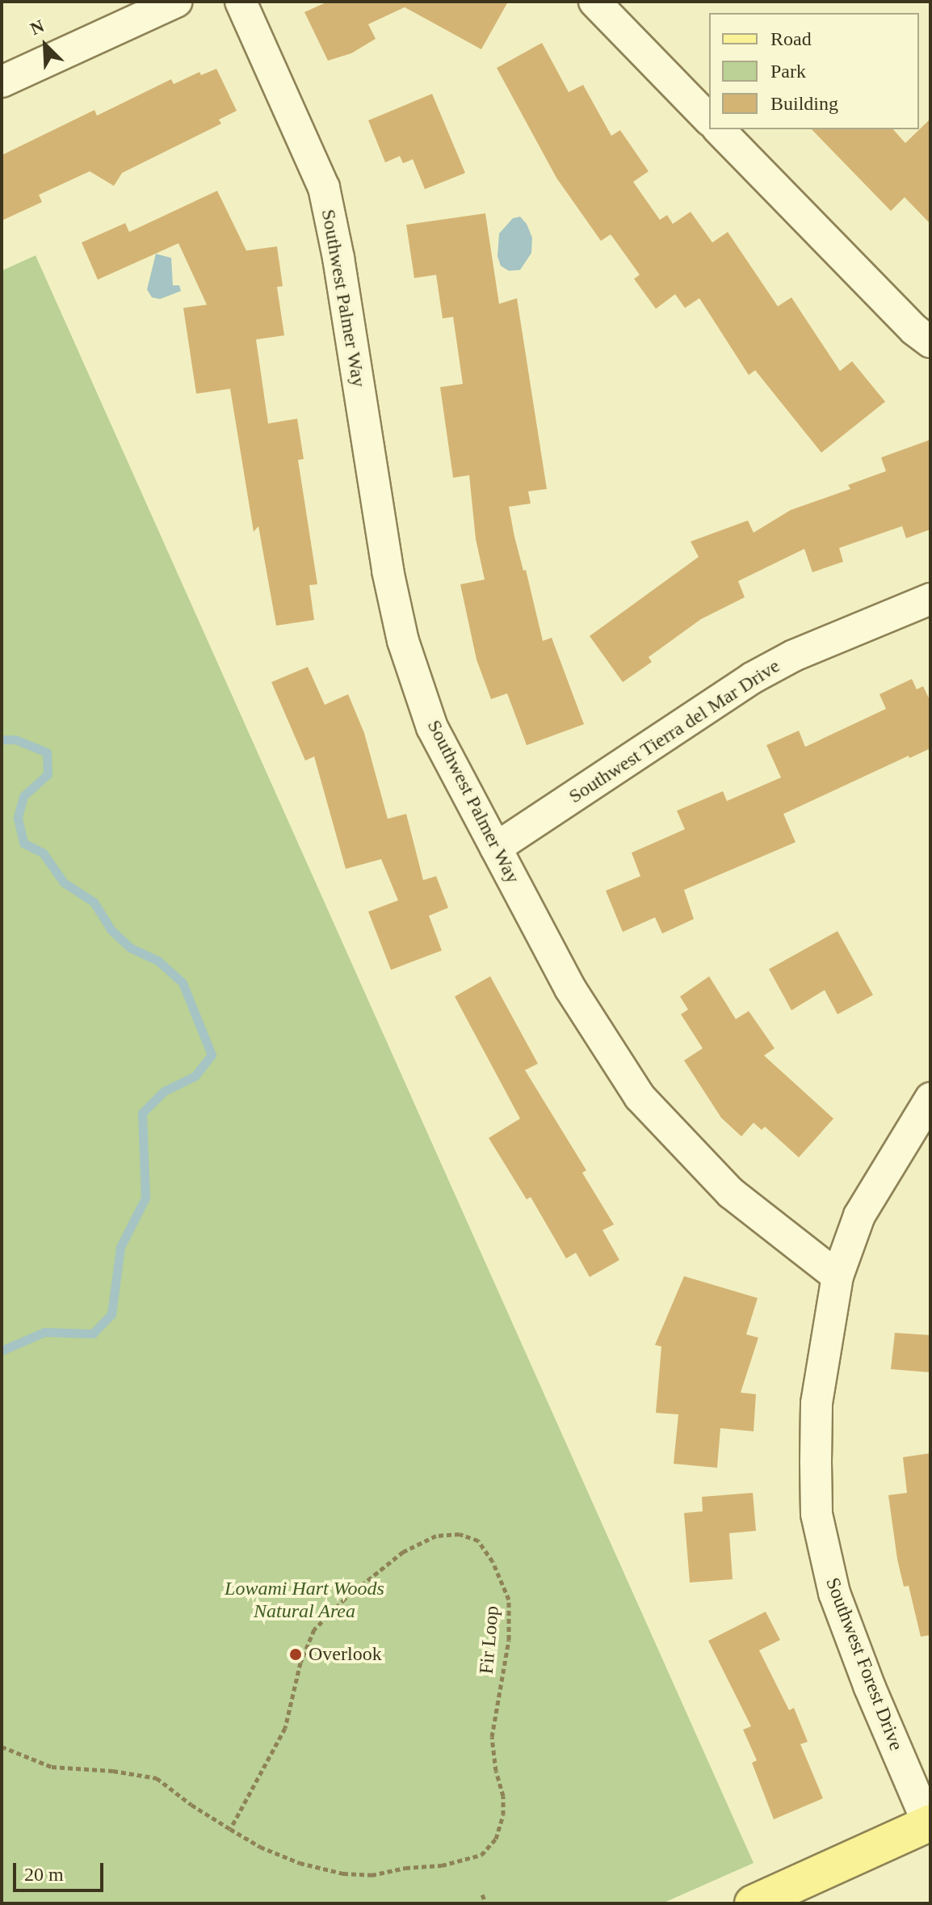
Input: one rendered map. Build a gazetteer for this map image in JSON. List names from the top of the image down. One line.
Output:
{"streets":{"street":["Southwest Palmer Way","Southwest Tierra del Mar Drive","Southwest Forest Drive"],"path":["Fir Loop"]},"crossings":[["Southwest Palmer Way","Southwest Tierra del Mar Drive"],["Southwest Palmer Way","Southwest Forest Drive"]],"parks":["Lowami Hart Woods Natural Area"],"places":["Overlook"],"legend":["Road","Park","Building"],"scale_bar":"20 m","north":"top left"}
